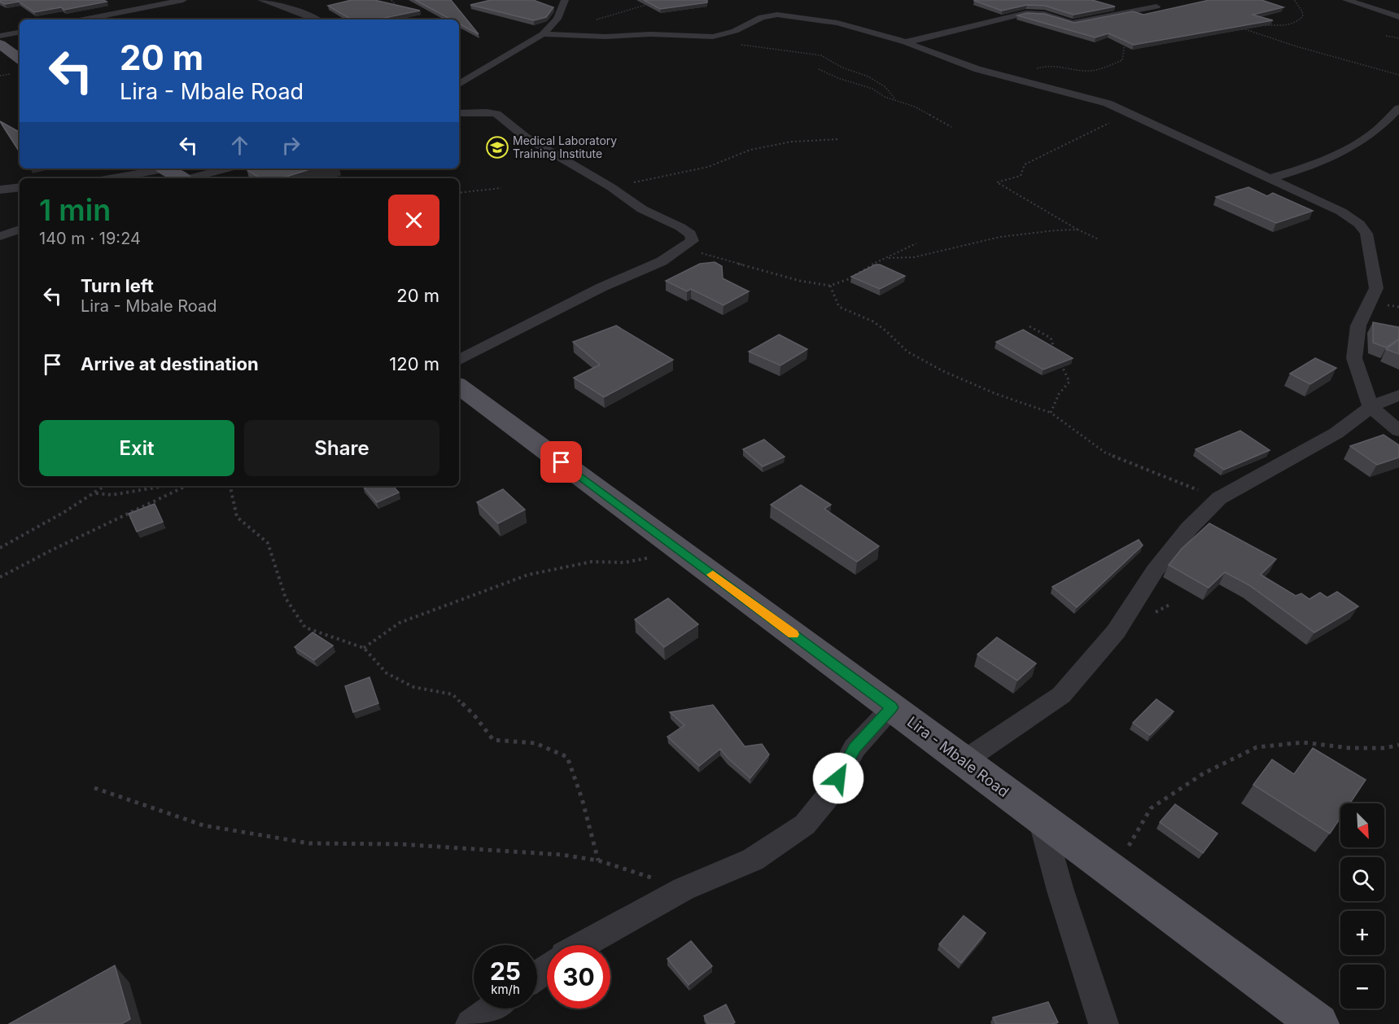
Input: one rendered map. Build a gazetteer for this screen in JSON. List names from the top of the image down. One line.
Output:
{"streets":{"main road":["Lira - Mbale Road"]},"places":{"school or university":["Medical Laboratory Training Institute"]},"north":"bottom right","page":{"turn":["20 m","Lira - Mbale Road"],"heading":["1 min","140 m · 19:24"],"list":[{"name":"Turn left","note":"Lira - Mbale Road","value":"20 m"},{"name":"Arrive at destination","value":"120 m"}],"buttons":["Exit","Share"],"map_buttons":["+","−"],"speed":"25 km/h","limit":"30"}}
